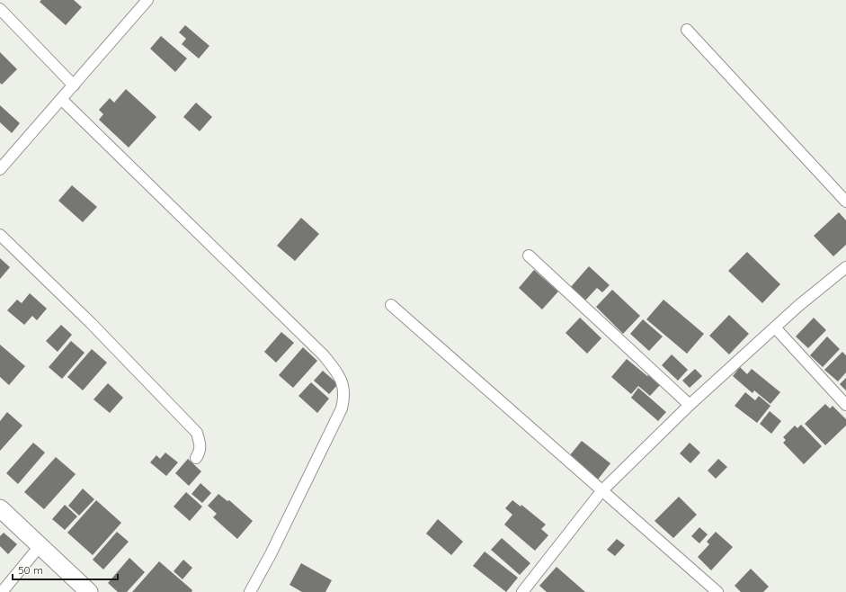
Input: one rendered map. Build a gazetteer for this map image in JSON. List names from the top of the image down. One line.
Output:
{"scale_bar":"50 m"}
